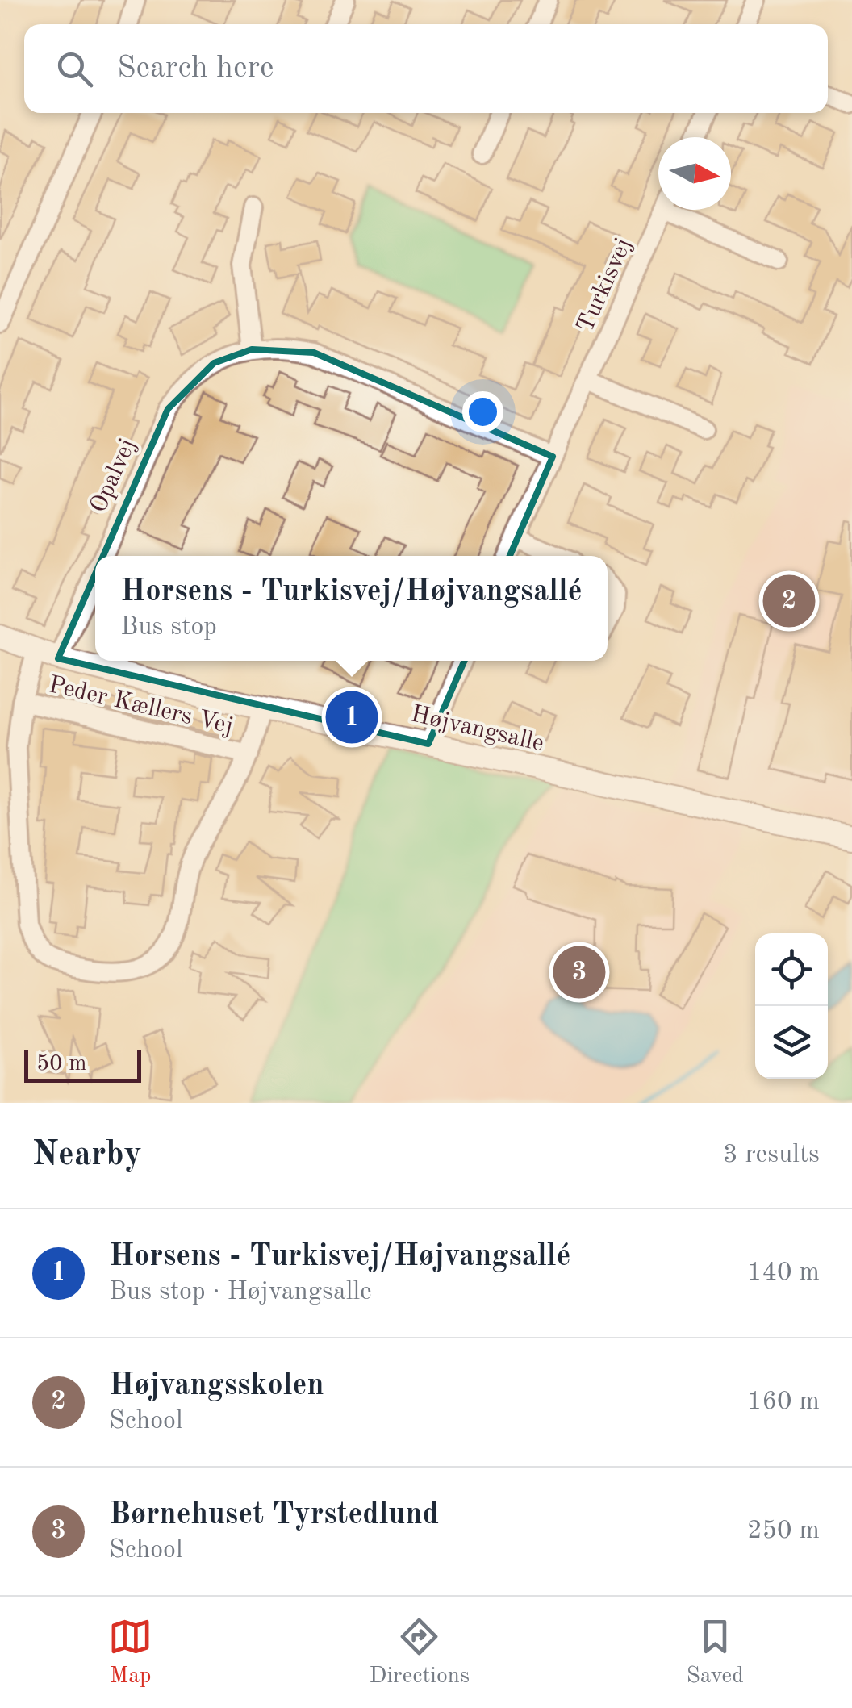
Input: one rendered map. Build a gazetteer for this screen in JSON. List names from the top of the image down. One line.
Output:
{"streets":{"street":["Turkisvej","Opalvej","Peder Kællers Vej","Højvangsalle"]},"crossings":[["Turkisvej","Opalvej"],["Opalvej","Peder Kællers Vej"],["Opalvej","Højvangsalle"],["Peder Kællers Vej","Højvangsalle"]],"scale_bar":"50 m","north":"right","page":{"search":"Search here","popup":["Horsens - Turkisvej/Højvangsallé","Bus stop"],"pins":["2","1","3"],"scale":"50 m","heading":["Nearby","3 results"],"list":[{"mark":"1","name":"Horsens - Turkisvej/Højvangsallé","note":"Bus stop · Højvangsalle","value":"140 m"},{"mark":"2","name":"Højvangsskolen","note":"School","value":"160 m"},{"mark":"3","name":"Børnehuset Tyrstedlund","note":"School","value":"250 m"}],"nav":["Map","Directions","Saved"]}}
